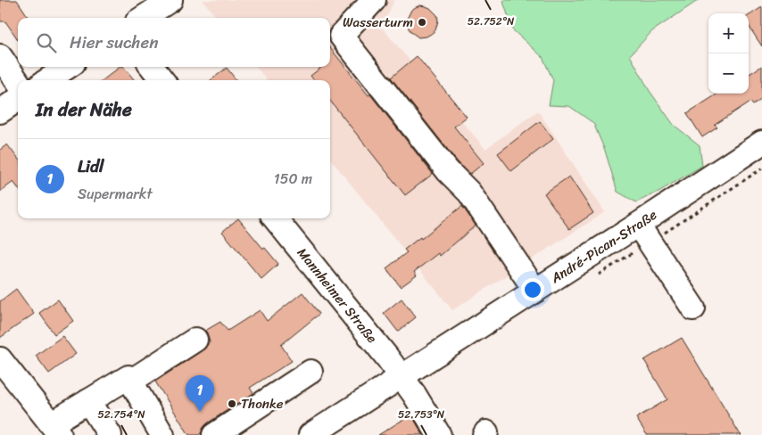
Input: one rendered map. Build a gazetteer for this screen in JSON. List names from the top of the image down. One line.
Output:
{"streets":{"street":["André-Pican-Straße","Mannheimer Straße"]},"crossings":[["André-Pican-Straße","Mannheimer Straße"]],"places":["Wasserturm","Thonke"],"page":{"map_buttons":["+","−"],"search":"Hier suchen","heading":"In der Nähe","list":[{"mark":"1","name":"Lidl","note":"Supermarkt","value":"150 m"}],"pins":"1"},"coordinates":["52.752°N","52.754°N","52.753°N"]}
